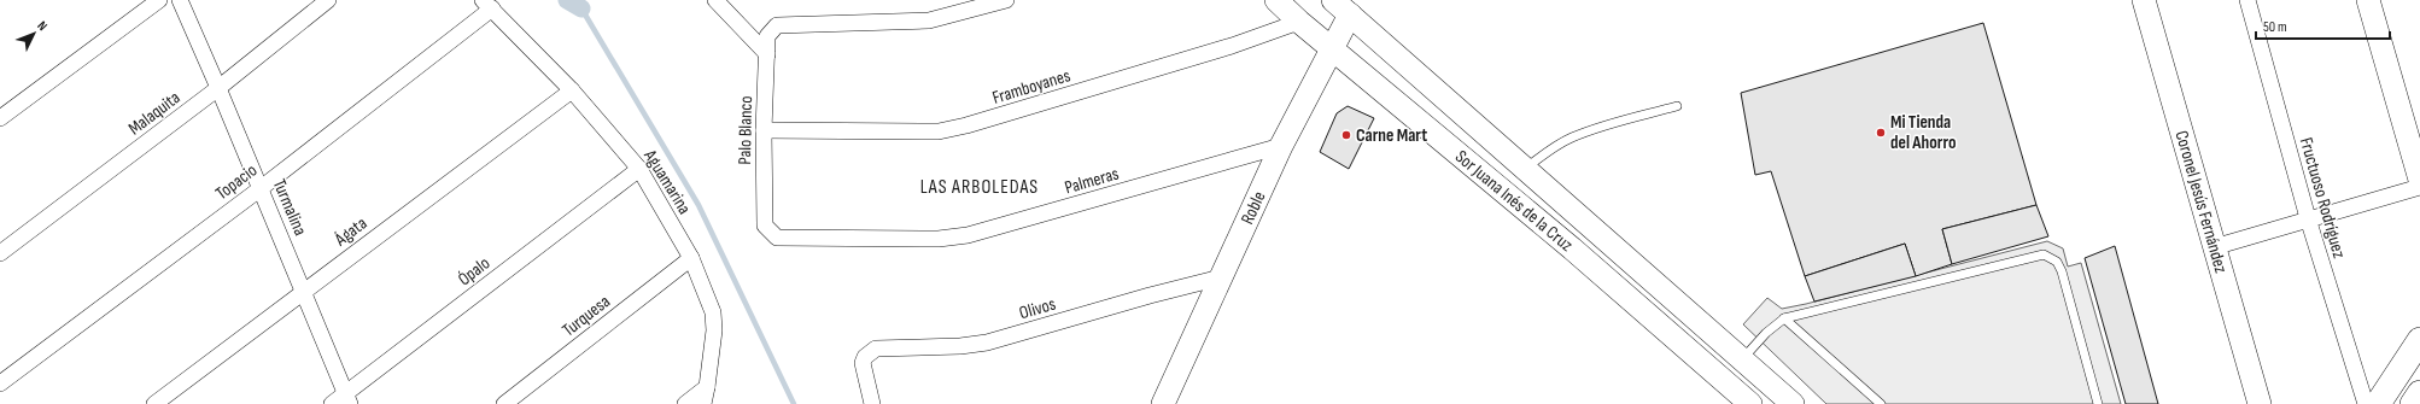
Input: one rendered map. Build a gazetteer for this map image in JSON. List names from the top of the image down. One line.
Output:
{"streets":{"main road":["Sor Juana Inés de la Cruz","Coronel Jesús Fernández","Roble"],"street":["Framboyanes","Malaquita","Palo Blanco","Palmeras","Topacio","Aguamarina","Fructuoso Rodríguez","Turmalina","Ágata","Ópalo","Olivos","Turquesa"]},"crossings":[["Framboyanes","Palo Blanco"],["Framboyanes","Sor Juana Inés de la Cruz"],["Malaquita","Turmalina"],["Palo Blanco","Palmeras"],["Palmeras","Roble"],["Topacio","Aguamarina"],["Topacio","Turmalina"],["Aguamarina","Ágata"],["Aguamarina","Ópalo"],["Aguamarina","Turquesa"],["Sor Juana Inés de la Cruz","Roble"],["Turmalina","Ágata"],["Turmalina","Ópalo"],["Roble","Olivos"]],"districts":["LAS ARBOLEDAS"],"places":["Mi Tienda del Ahorro","Carne Mart"],"scale_bar":"50 m","north":"top right"}
